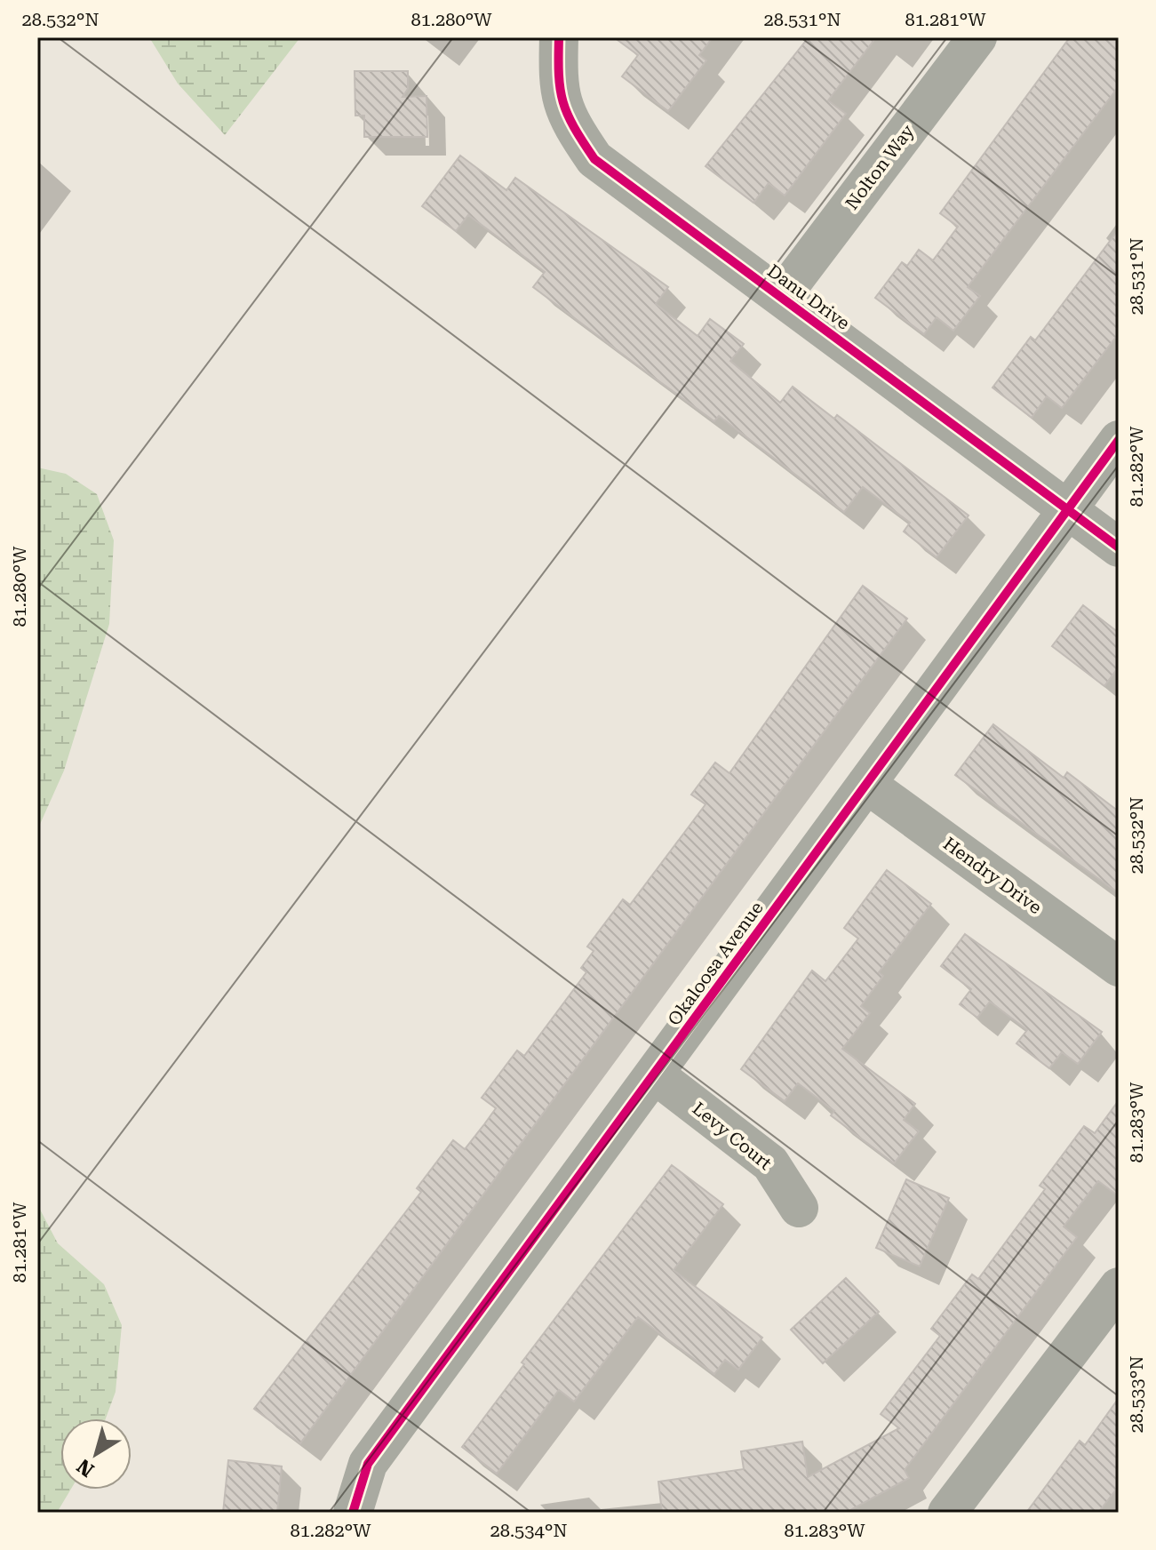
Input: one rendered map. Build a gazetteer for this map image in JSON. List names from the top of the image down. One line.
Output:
{"streets":{"street":["Nolton Way","Danu Drive","Hendry Drive","Okaloosa Avenue","Levy Court"]},"crossings":[["Nolton Way","Danu Drive"],["Danu Drive","Okaloosa Avenue"],["Hendry Drive","Okaloosa Avenue"],["Okaloosa Avenue","Levy Court"]],"north":"bottom left","coordinates":["28.532°N","81.280°W","28.531°N","81.281°W","81.282°W","81.283°W","28.533°N","28.534°N"]}
